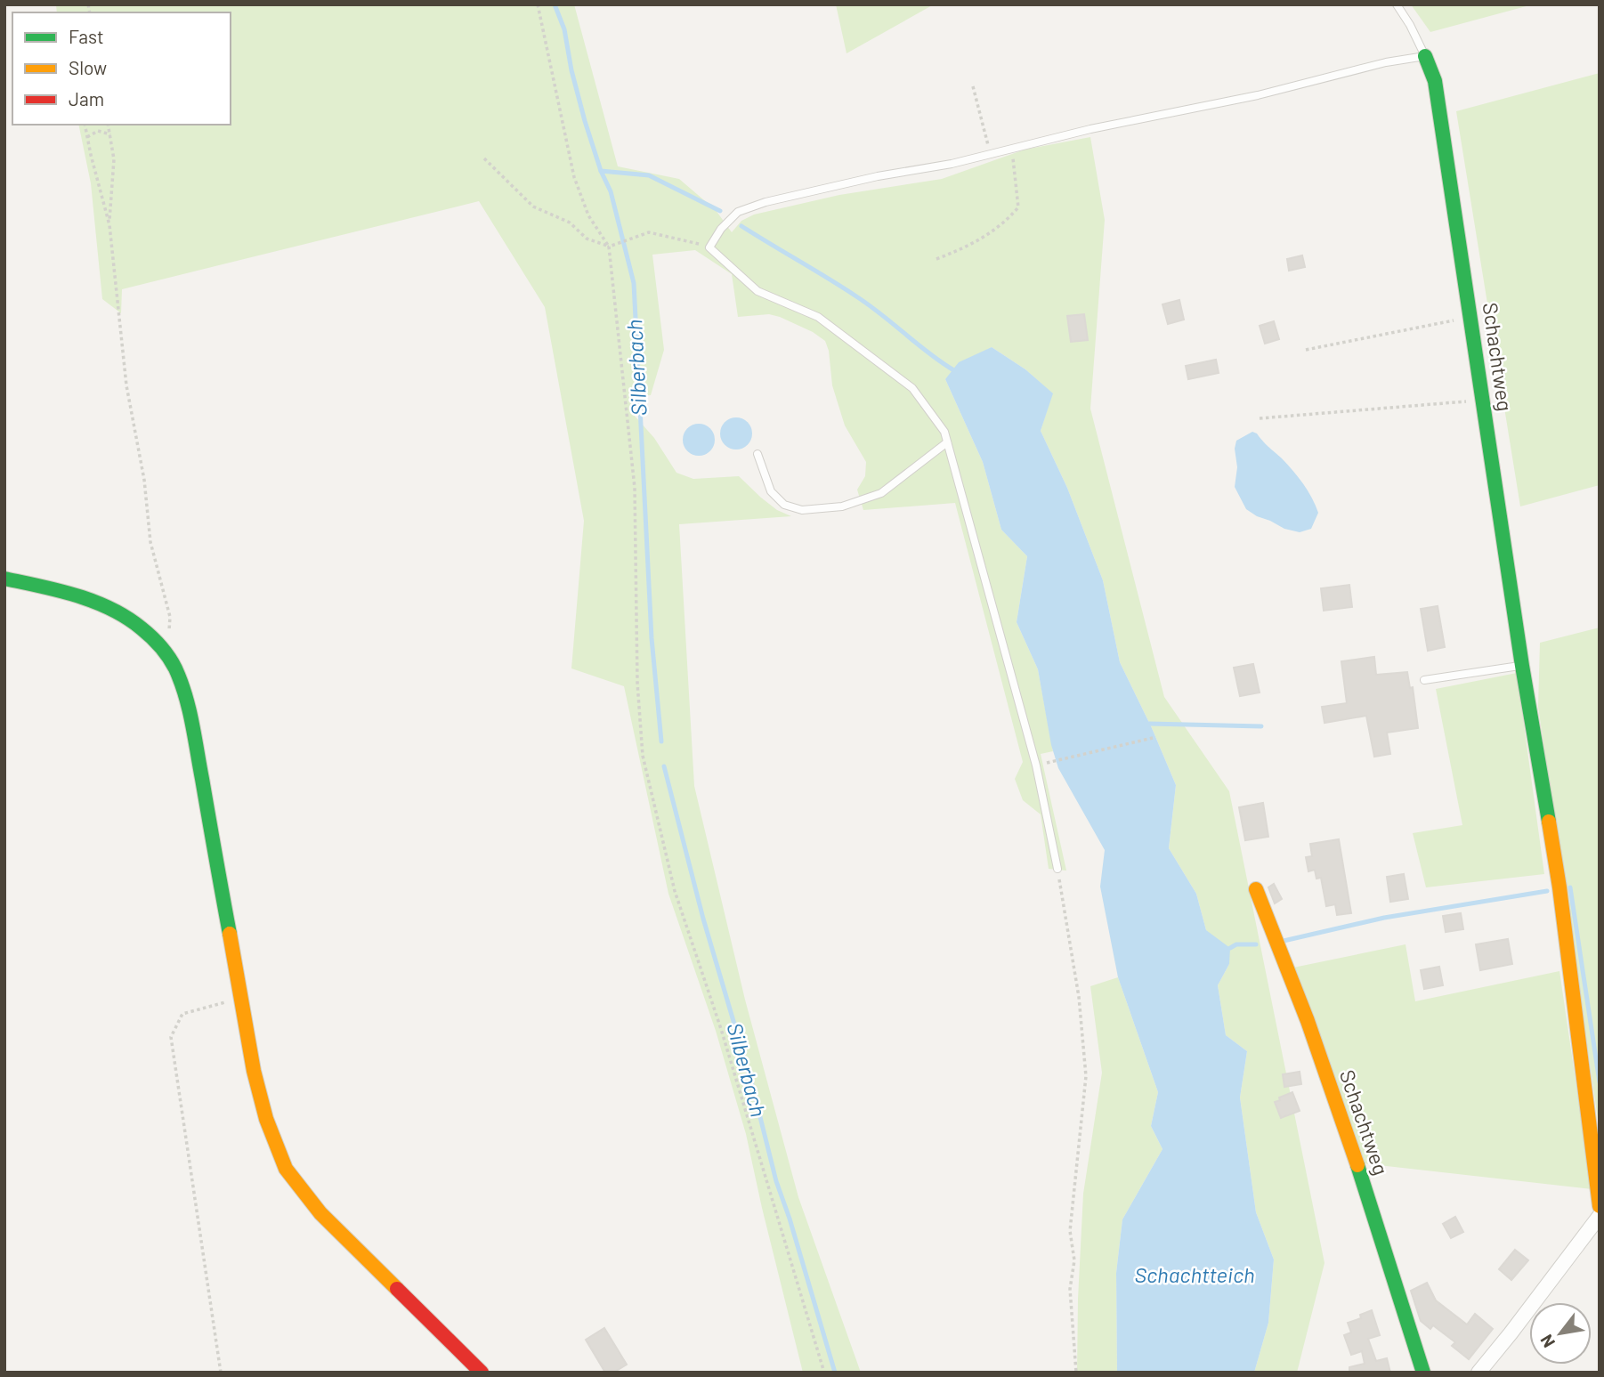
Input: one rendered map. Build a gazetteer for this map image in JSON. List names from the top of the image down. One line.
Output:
{"streets":{"street":["Schachtweg"]},"water":["Silberbach","Schachtteich"],"legend":["Fast","Slow","Jam"],"north":"bottom left"}
